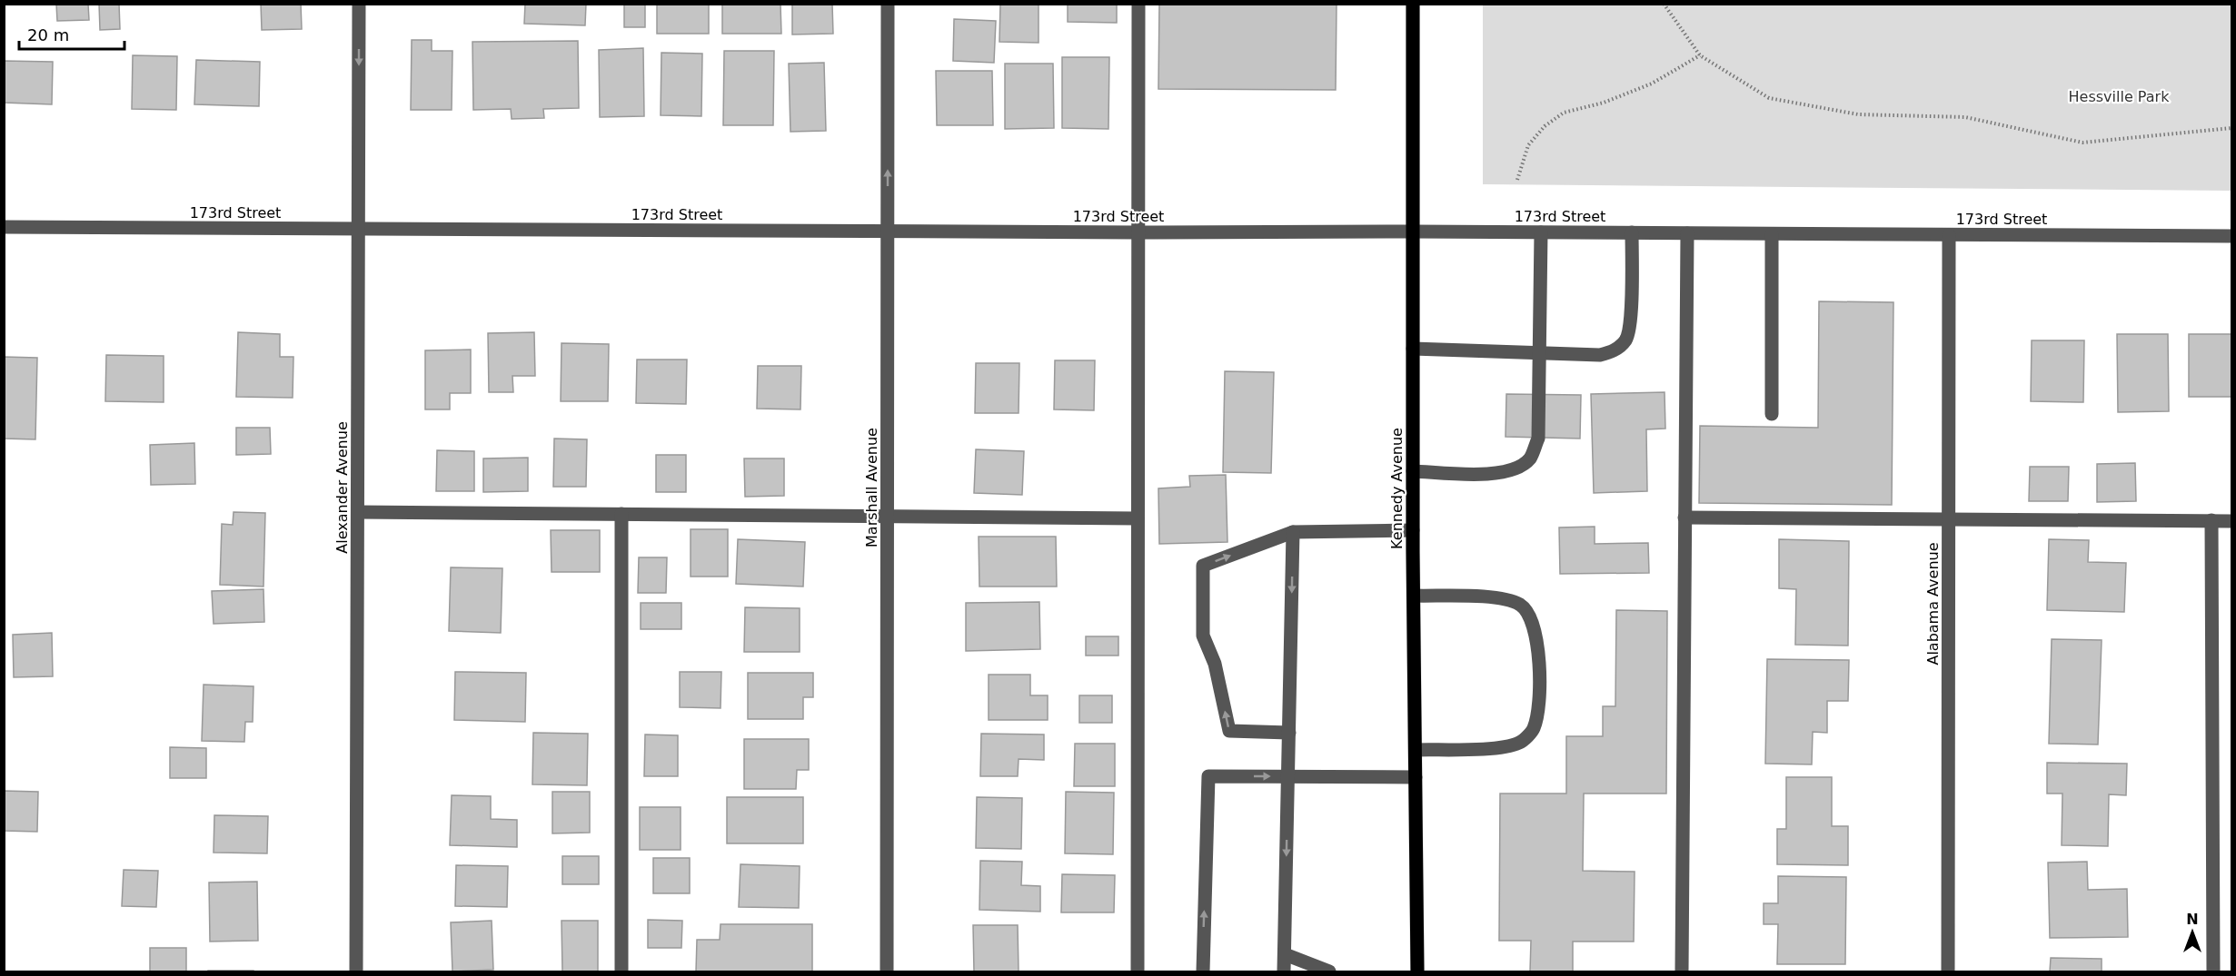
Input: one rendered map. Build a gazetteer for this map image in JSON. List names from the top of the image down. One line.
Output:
{"streets":{"main road":["Kennedy Avenue"],"street":["173rd Street","Alexander Avenue","Marshall Avenue","Alabama Avenue"]},"crossings":[["173rd Street","Alexander Avenue"],["173rd Street","Marshall Avenue"],["173rd Street","Kennedy Avenue"],["173rd Street","Alabama Avenue"]],"parks":["Hessville Park"],"scale_bar":"20 m","north":"top"}
